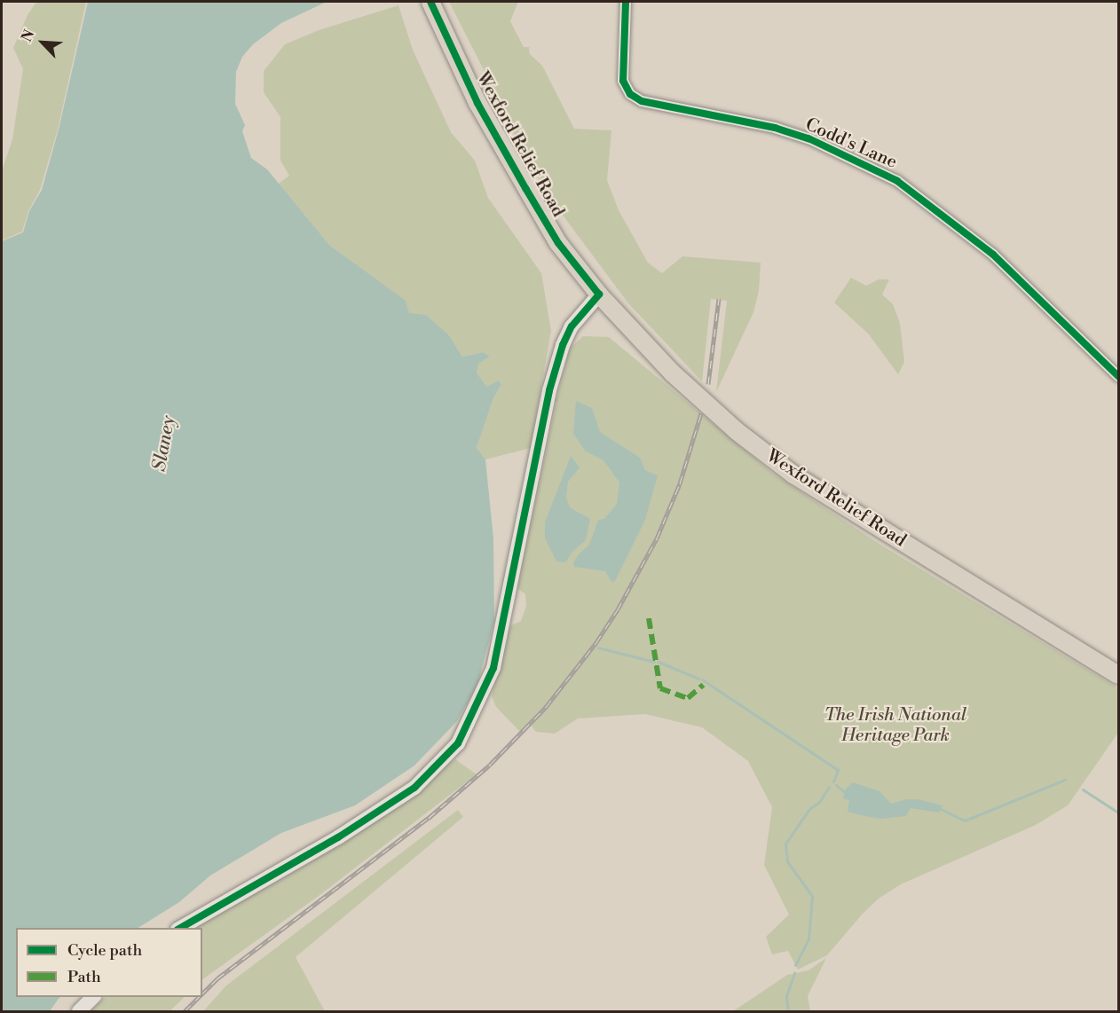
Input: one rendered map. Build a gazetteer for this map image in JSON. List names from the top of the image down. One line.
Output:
{"streets":{"highway":["Wexford Relief Road"],"street":["Codd's Lane"]},"water":["Slaney"],"parks":["The Irish National Heritage Park"],"legend":["Cycle path","Path"],"north":"top left"}
